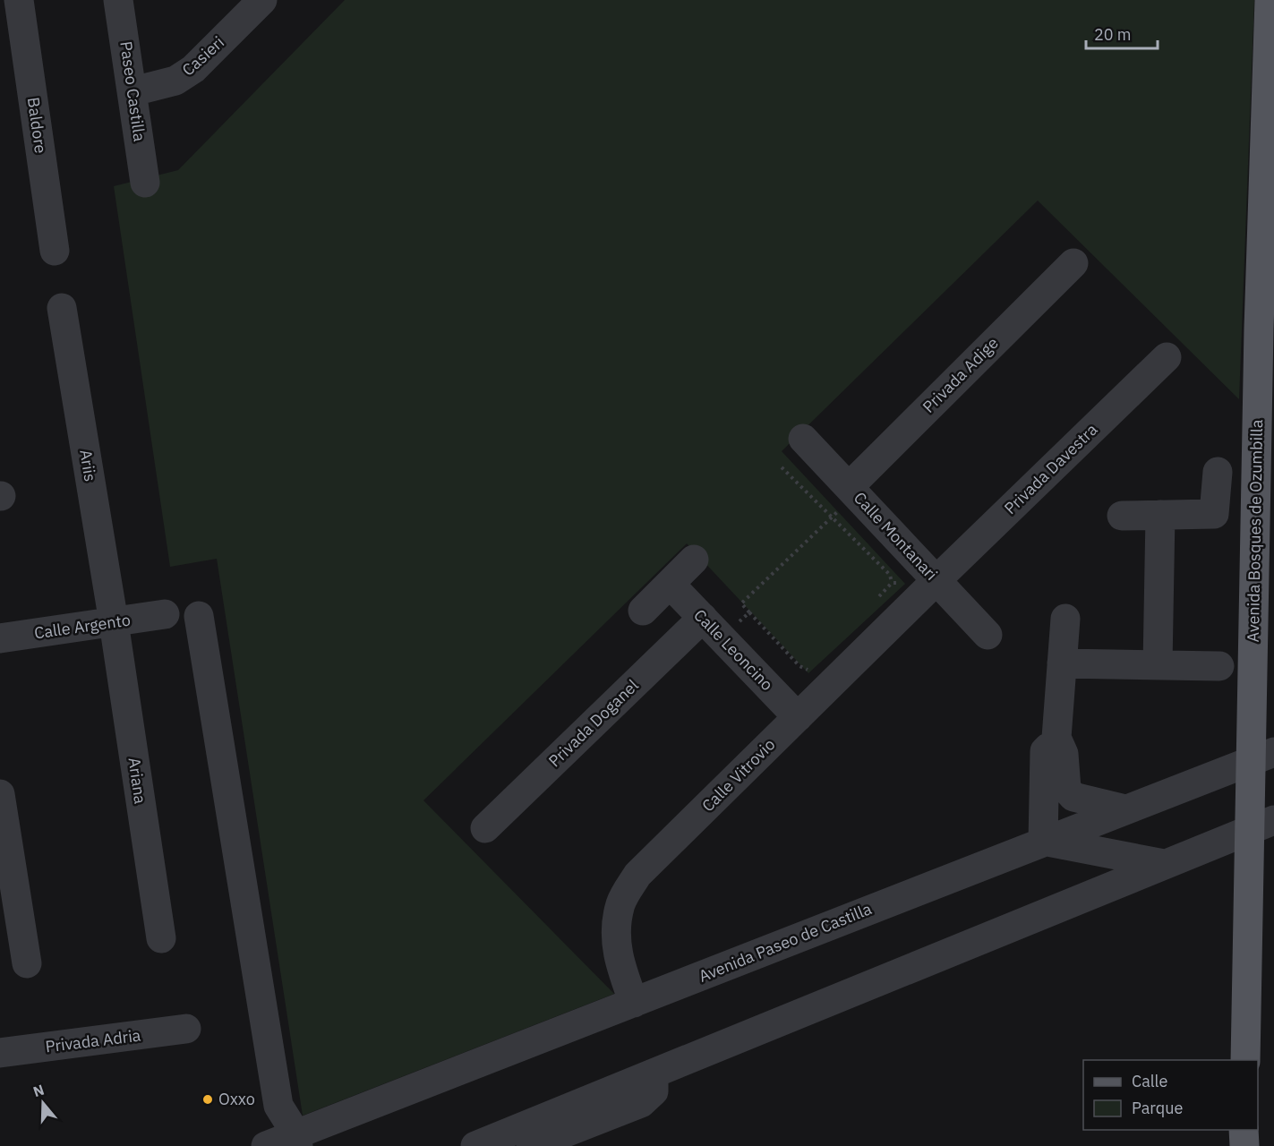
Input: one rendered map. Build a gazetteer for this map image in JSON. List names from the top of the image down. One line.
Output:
{"streets":{"main road":["Avenida Bosques de Ozumbilla"],"street":["Casieri","Paseo Castilla","Baldore","Privada Adige","Ariis","Privada Davestra","Calle Montanari","Calle Argento","Calle Leoncino","Privada Doganel","Calle Vitrovio","Ariana","Avenida Paseo de Castilla","Privada Adria"]},"crossings":[["Casieri","Paseo Castilla"],["Privada Adige","Calle Montanari"],["Ariis","Calle Argento"],["Ariis","Ariana"],["Privada Davestra","Calle Montanari"],["Privada Davestra","Calle Vitrovio"],["Avenida Bosques de Ozumbilla","Avenida Paseo de Castilla"],["Calle Montanari","Calle Vitrovio"],["Calle Argento","Ariana"],["Calle Leoncino","Privada Doganel"],["Calle Leoncino","Calle Vitrovio"],["Calle Vitrovio","Avenida Paseo de Castilla"]],"places":["Oxxo"],"legend":["Calle","Parque"],"scale_bar":"20 m","north":"top"}
